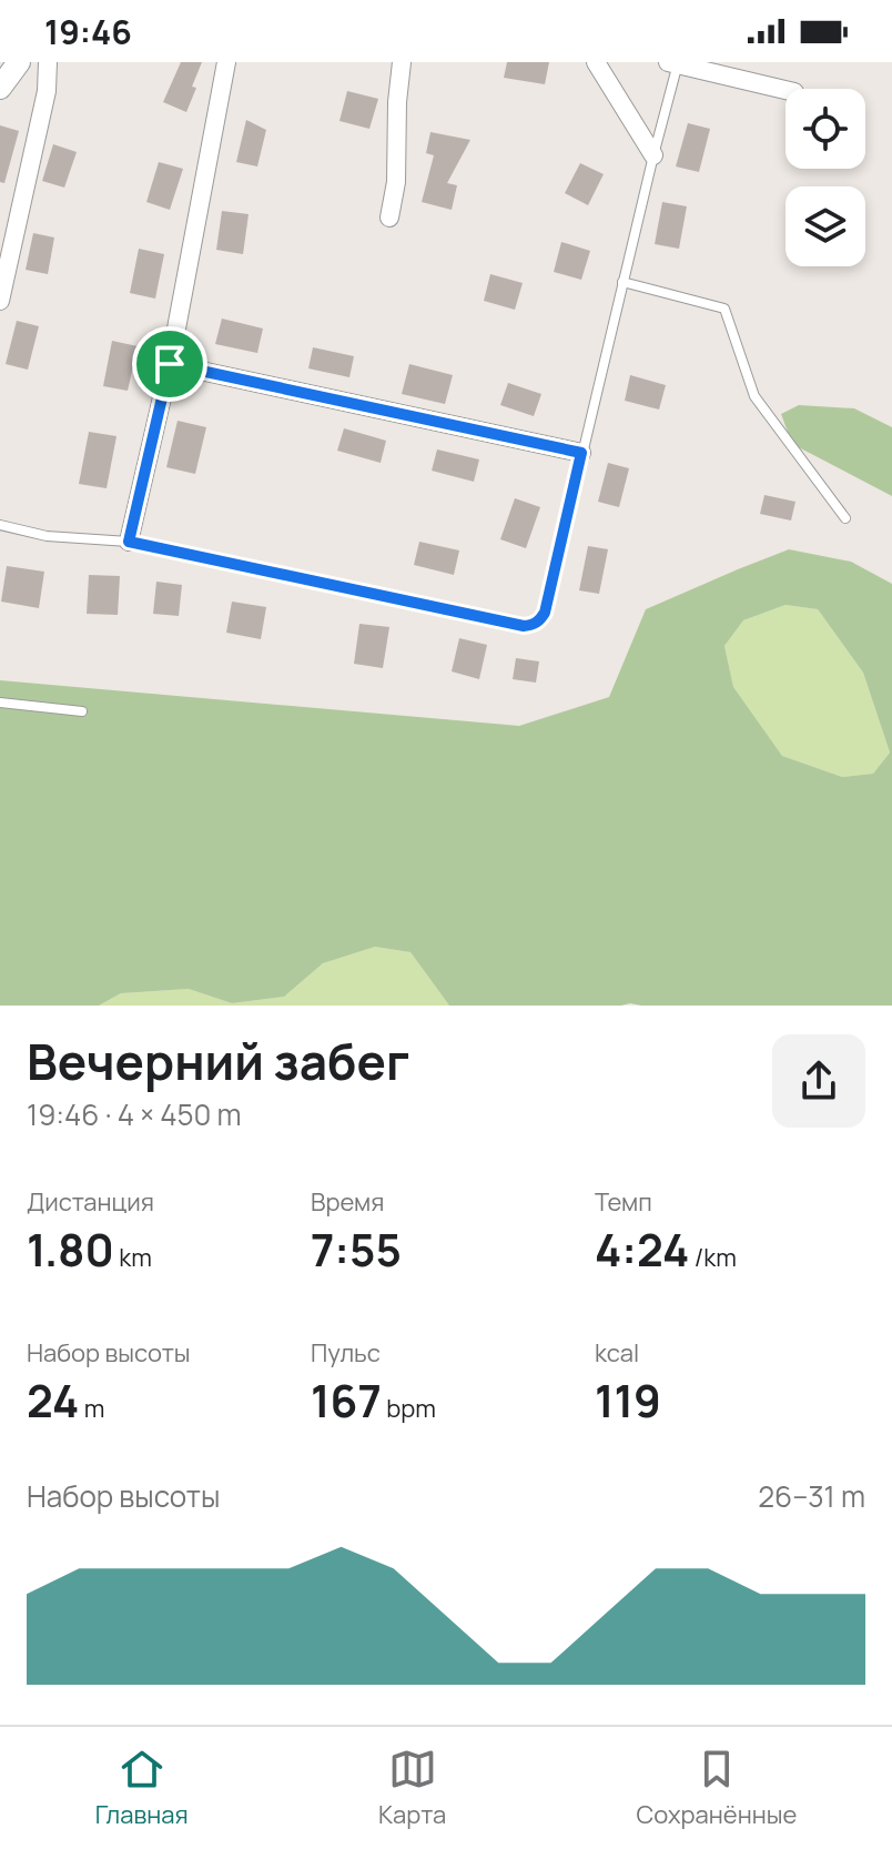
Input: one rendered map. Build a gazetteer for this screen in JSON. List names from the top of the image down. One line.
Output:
{"page":{"status":"19:46","heading":["Вечерний забег","19:46 · 4 × 450 m"],"stats":[["Дистанция","1.80 km"],["Время","7:55"],["Темп","4:24 /km"],["Набор высоты","24 m"],["Пульс","167 bpm"],["kcal","119"]],"chart":["Набор высоты","26–31 m"],"tabs":["Главная","Карта","Сохранённые"]}}
